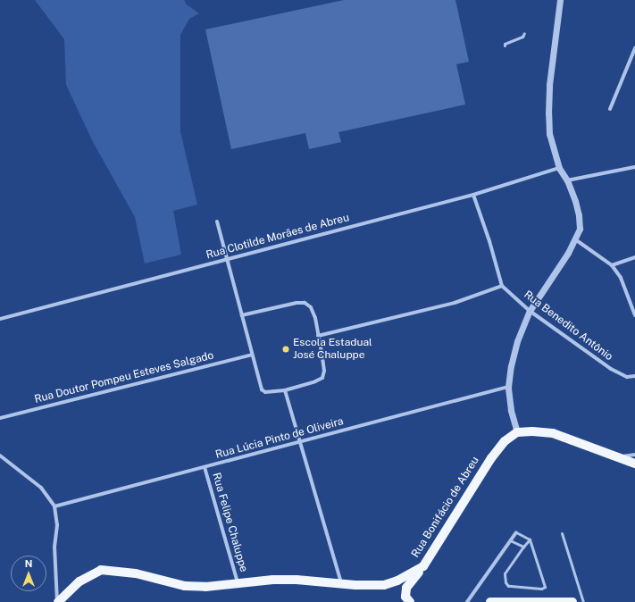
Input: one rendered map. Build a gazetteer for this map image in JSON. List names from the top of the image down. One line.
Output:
{"streets":{"main road":["Rua Bonifácio de Abreu"],"street":["Rua Clotilde Morães de Abreu","Rua Benedito Antônio","Rua Doutor Pompeu Esteves Salgado","Rua Lúcia Pinto de Oliveira","Rua Felipe Chaluppe"]},"crossings":[["Rua Lúcia Pinto de Oliveira","Rua Felipe Chaluppe"],["Rua Bonifácio de Abreu","Rua Felipe Chaluppe"]],"places":["Escola Estadual José Chaluppe"],"north":"top"}
